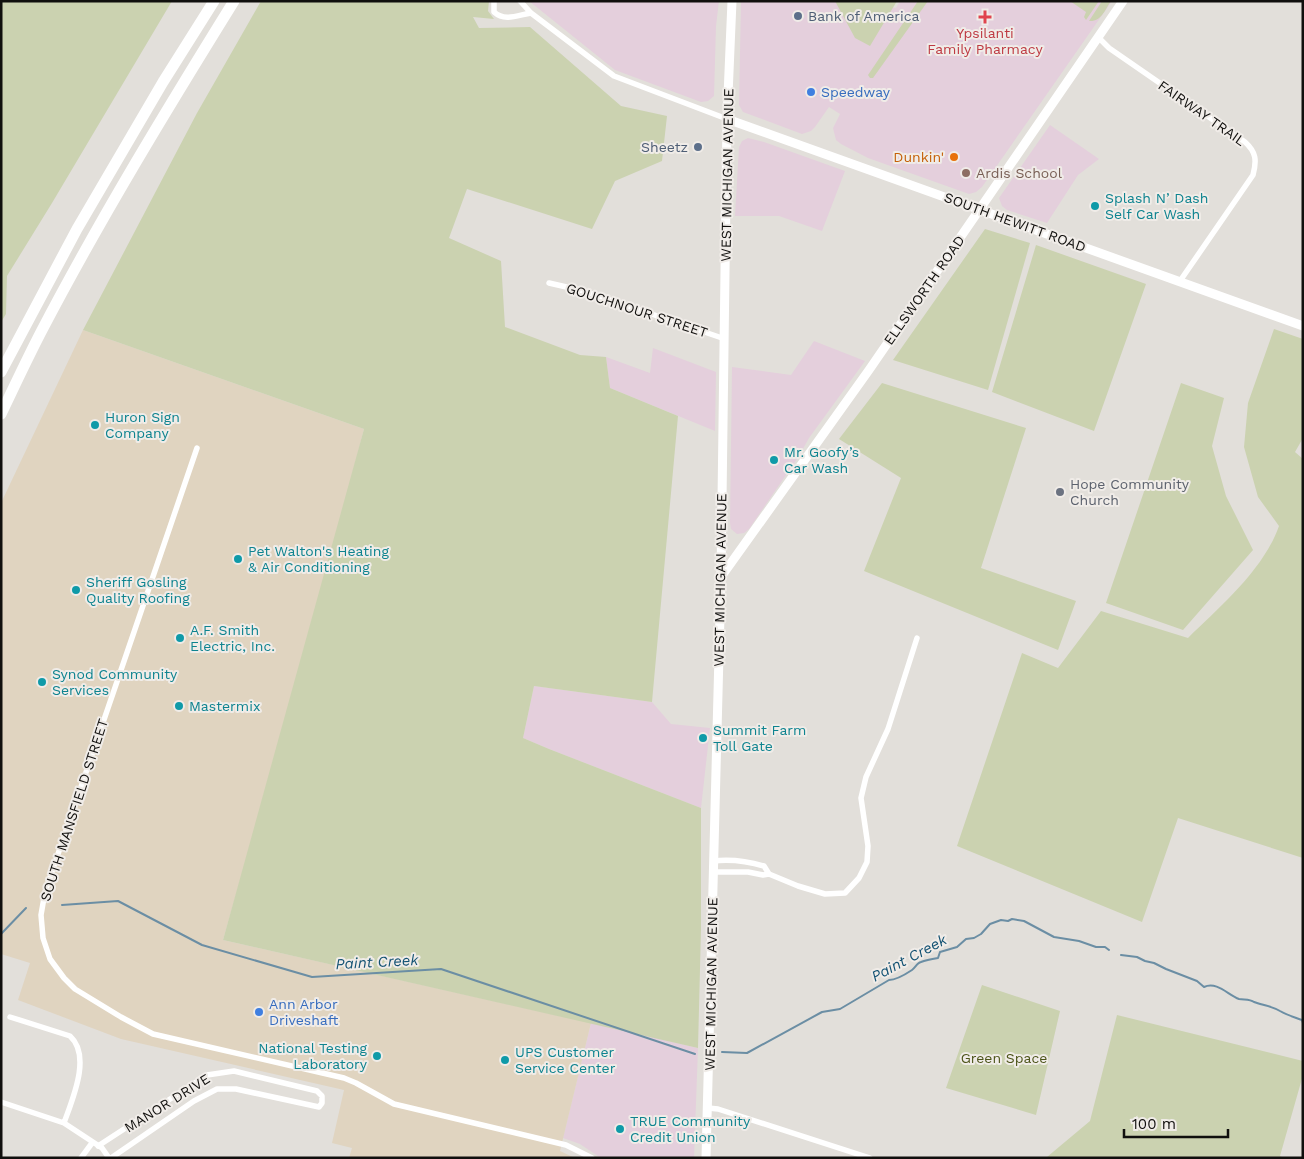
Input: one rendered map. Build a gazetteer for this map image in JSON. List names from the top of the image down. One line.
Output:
{"streets":{"main road":["WEST MICHIGAN AVENUE","SOUTH HEWITT ROAD","ELLSWORTH ROAD"],"street":["FAIRWAY TRAIL","GOUCHNOUR STREET","SOUTH MANSFIELD STREET","MANOR DRIVE"]},"crossings":[["FAIRWAY TRAIL","SOUTH HEWITT ROAD"],["FAIRWAY TRAIL","ELLSWORTH ROAD"],["WEST MICHIGAN AVENUE","SOUTH HEWITT ROAD"],["WEST MICHIGAN AVENUE","ELLSWORTH ROAD"],["WEST MICHIGAN AVENUE","GOUCHNOUR STREET"],["SOUTH HEWITT ROAD","ELLSWORTH ROAD"]],"water":["Paint Creek"],"parks":["Green Space"],"places":{"other":["Bank of America","Speedway","Sheetz","Dunkin'","Ardis School","Splash N’ Dash Self Car Wash","Huron Sign Company","Mr. Goofy’s Car Wash","Hope Community Church","Pet Walton's Heating & Air Conditioning","Sheriff Gosling Quality Roofing","A.F. Smith Electric, Inc.","Synod Community Services","Mastermix","Summit Farm Toll Gate","Ann Arbor Driveshaft","National Testing Laboratory","UPS Customer Service Center","TRUE Community Credit Union"],"health":["Ypsilanti Family Pharmacy"]},"scale_bar":"100 m"}
